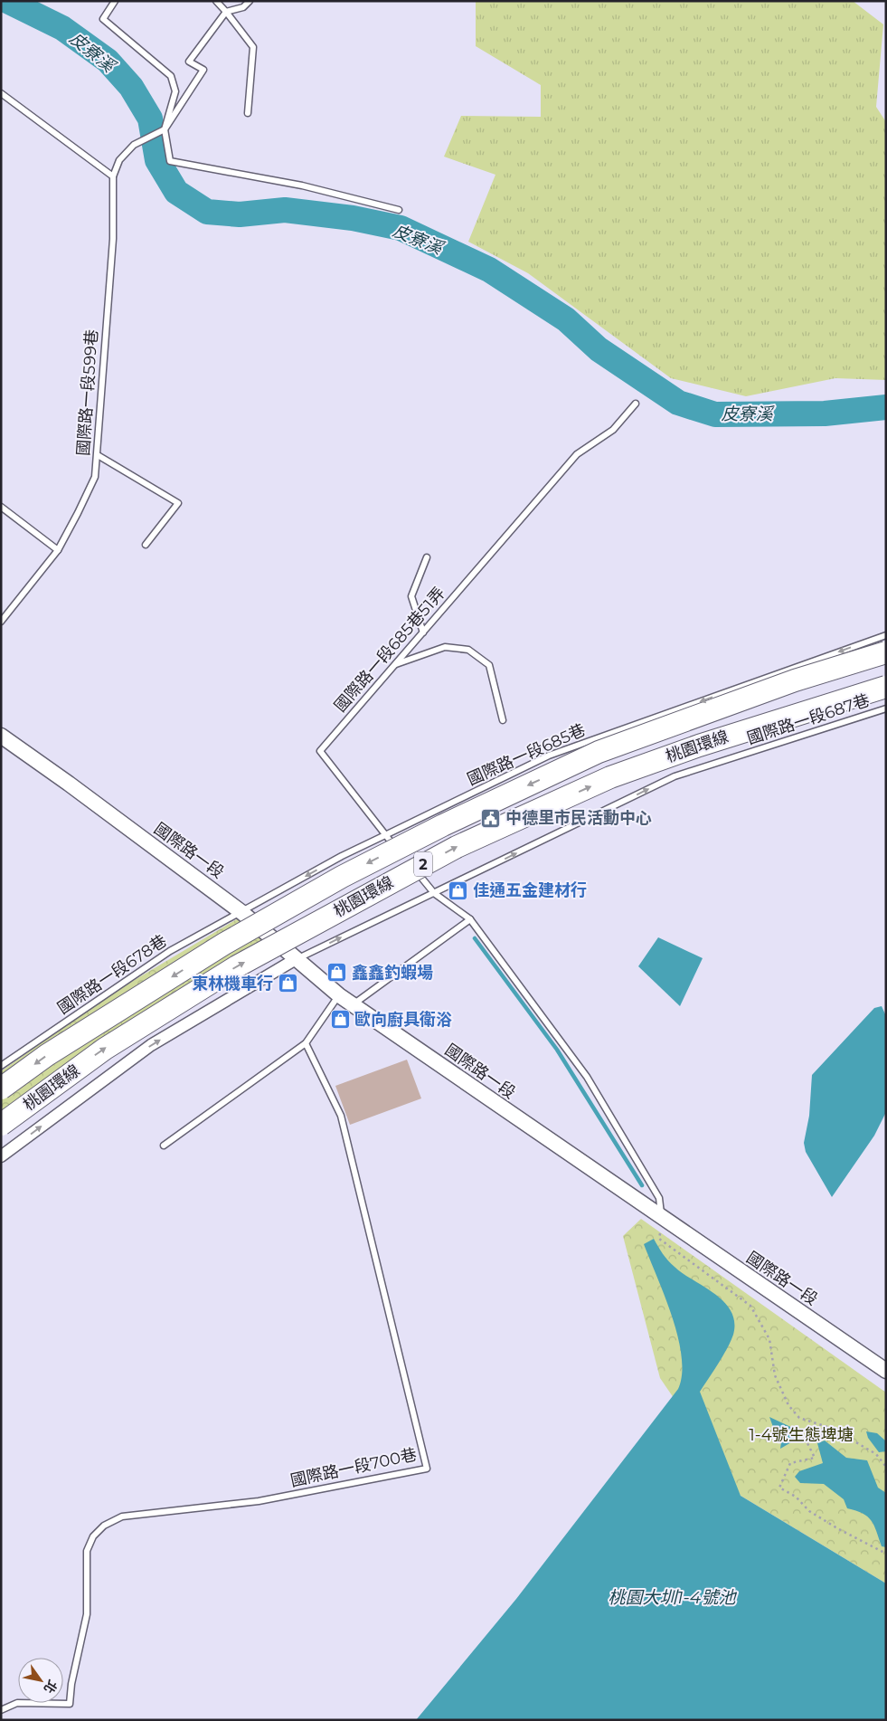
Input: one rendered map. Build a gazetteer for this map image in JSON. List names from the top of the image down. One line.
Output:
{"streets":{"highway":["桃園環線","2"],"street":["國際路一段"],"lane":["國際路一段599巷","國際路一段685巷51弄","國際路一段687巷","國際路一段685巷","國際路一段678巷","國際路一段700巷"]},"crossings":[["國際路一段685巷51弄","國際路一段685巷"],["國際路一段687巷","國際路一段"],["國際路一段685巷","國際路一段"],["國際路一段685巷","國際路一段678巷"],["國際路一段","國際路一段678巷"]],"one_way":["國際路一段687巷","國際路一段685巷"],"water":["皮寮溪","桃園大圳1-4號池"],"parks":["1-4號生態埤塘"],"places":{"public building":["中德里市民活動中心"],"shop":["佳通五金建材行","鑫鑫釣蝦場","東林機車行","歐向廚具衛浴"]},"north":"bottom right"}
